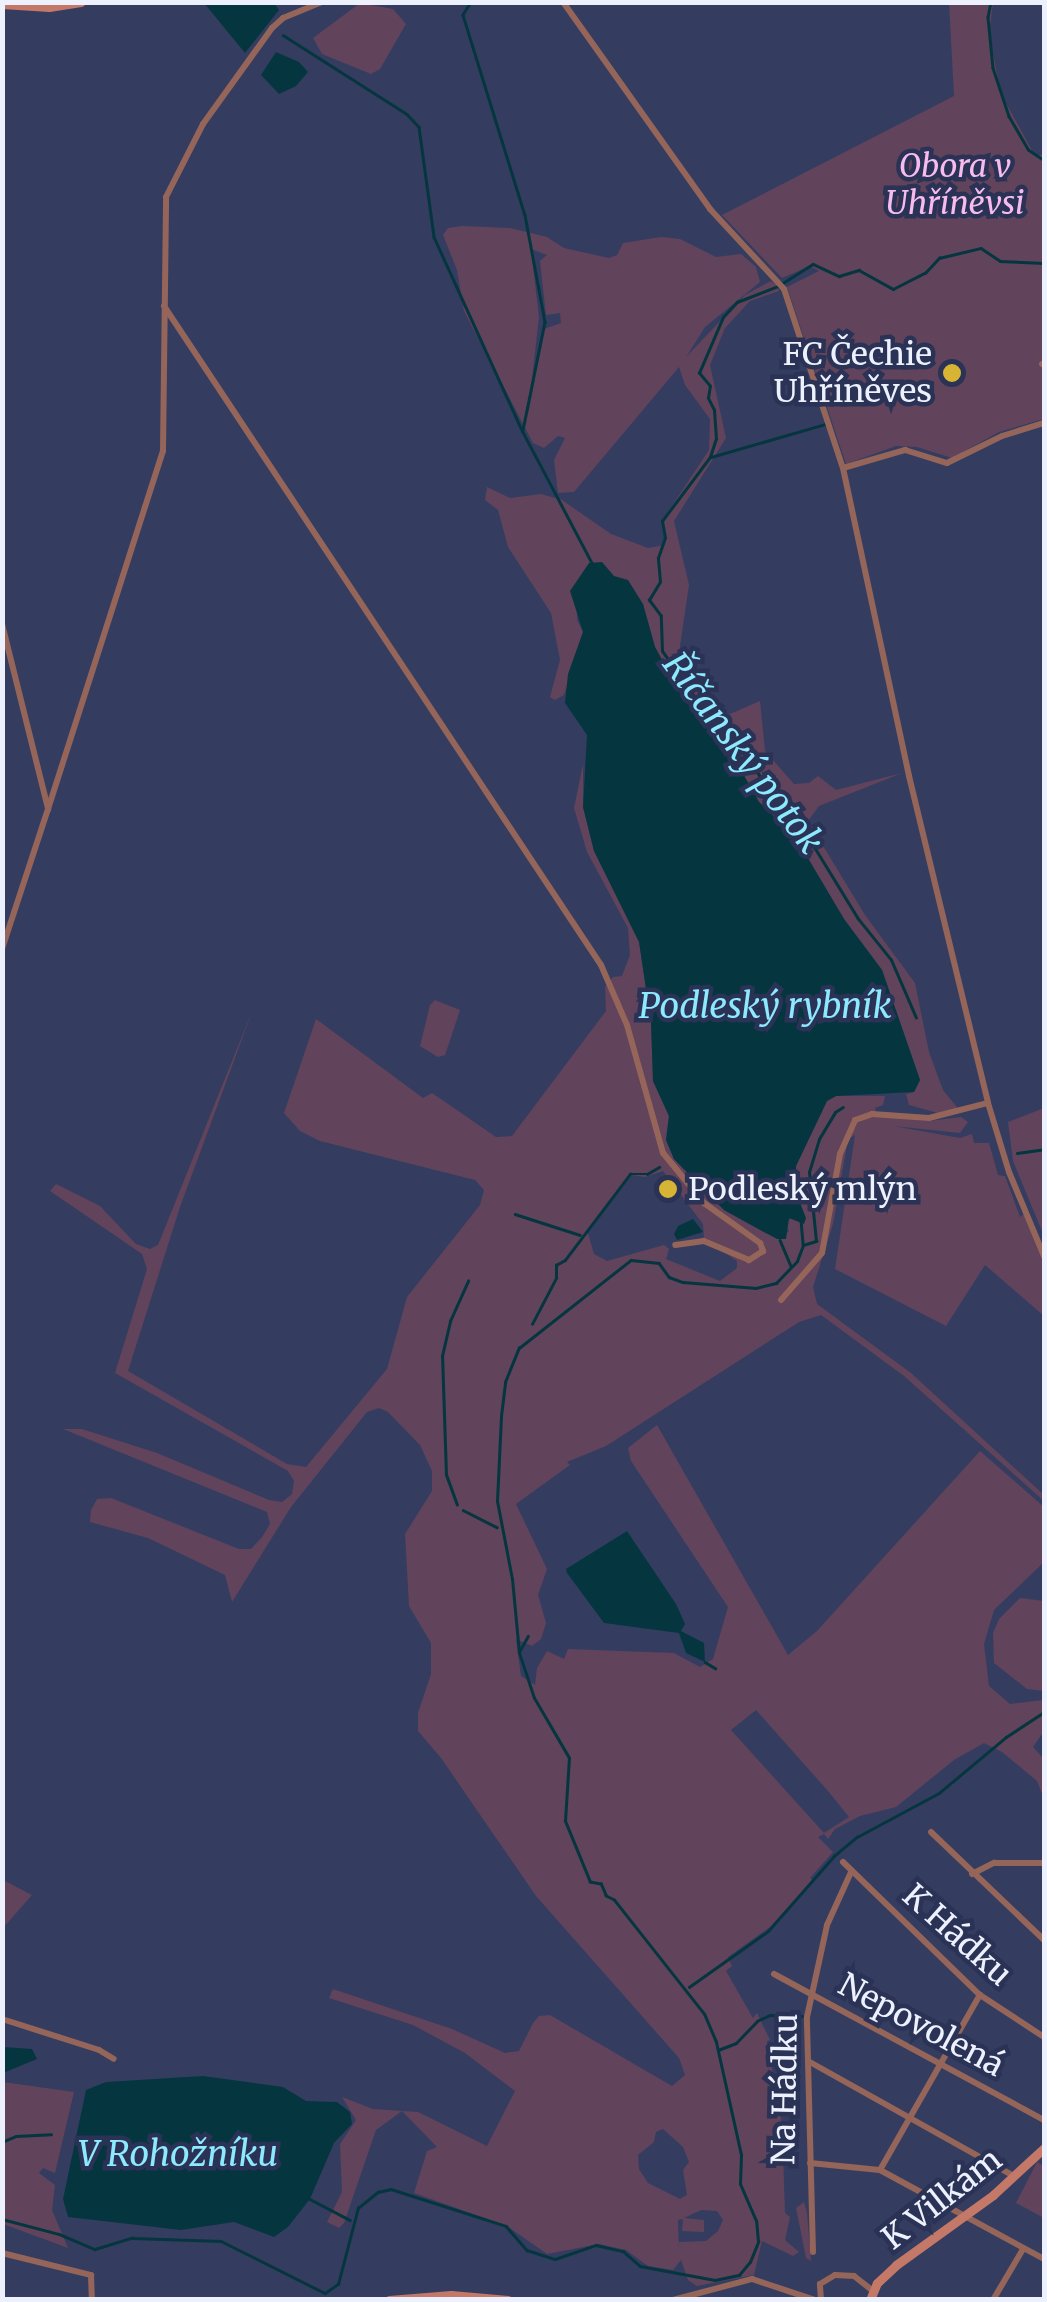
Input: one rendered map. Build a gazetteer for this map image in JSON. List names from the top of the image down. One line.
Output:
{"streets":{"street":["K Hádku","Nepovolená","Na Hádku","K Vilkám"]},"crossings":[["K Hádku","Na Hádku"],["Nepovolená","Na Hádku"]],"water":["Říčanský potok","Podleský rybník","V Rohožníku"],"parks":["Obora v Uhříněvsi"],"places":["FC Čechie Uhříněves","Podleský mlýn"]}
